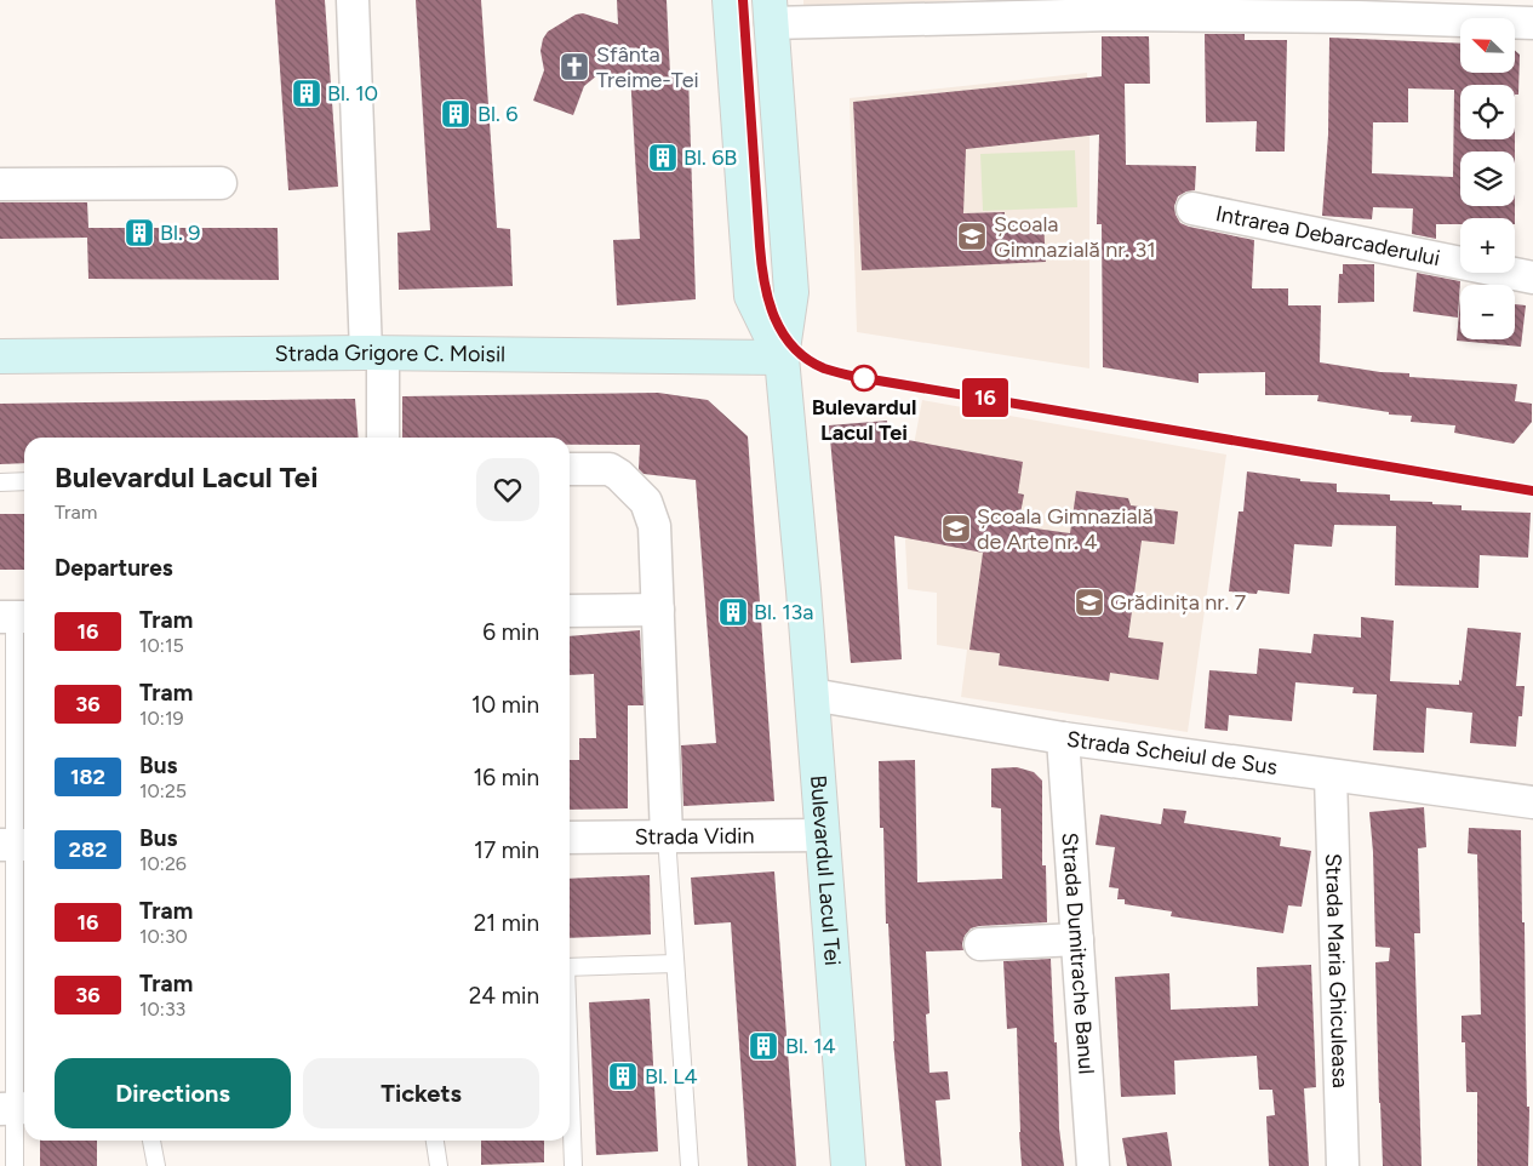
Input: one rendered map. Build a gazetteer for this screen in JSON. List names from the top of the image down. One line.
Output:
{"streets":{"main road":["Strada Grigore C. Moisil","Bulevardul Lacul Tei"],"street":["Intrarea Debarcaderului","Strada Scheiul de Sus","Strada Vidin","Strada Dumitrache Banul","Strada Maria Ghiculeasa"]},"crossings":[["Strada Grigore C. Moisil","Bulevardul Lacul Tei"],["Strada Scheiul de Sus","Bulevardul Lacul Tei"],["Strada Scheiul de Sus","Strada Dumitrache Banul"],["Strada Scheiul de Sus","Strada Maria Ghiculeasa"],["Strada Vidin","Bulevardul Lacul Tei"]],"places":{"church":["Sfânta Treime-Tei"],"building":["Bl. 10","Bl. 6","Bl. 6B","Bl. 9","Bl. 13a","Bl. 14","Bl. L4"],"school or university":["Școala Gimnazială nr. 31","Școala Gimnazială de Arte nr. 4","Grădinița nr. 7"],"other":["Bulevardul Lacul Tei"]},"lines":["tram line 16"],"north":"top left","page":{"on_map":"16","map_buttons":["+","−"],"heading":[["Bulevardul Lacul Tei","Tram"],"Departures"],"list":[{"mark":"16","name":"Tram","note":"10:15","value":"6 min"},{"mark":"36","name":"Tram","note":"10:19","value":"10 min"},{"mark":"182","name":"Bus","note":"10:25","value":"16 min"},{"mark":"282","name":"Bus","note":"10:26","value":"17 min"},{"mark":"16","name":"Tram","note":"10:30","value":"21 min"},{"mark":"36","name":"Tram","note":"10:33","value":"24 min"}],"buttons":["Directions","Tickets"]}}
